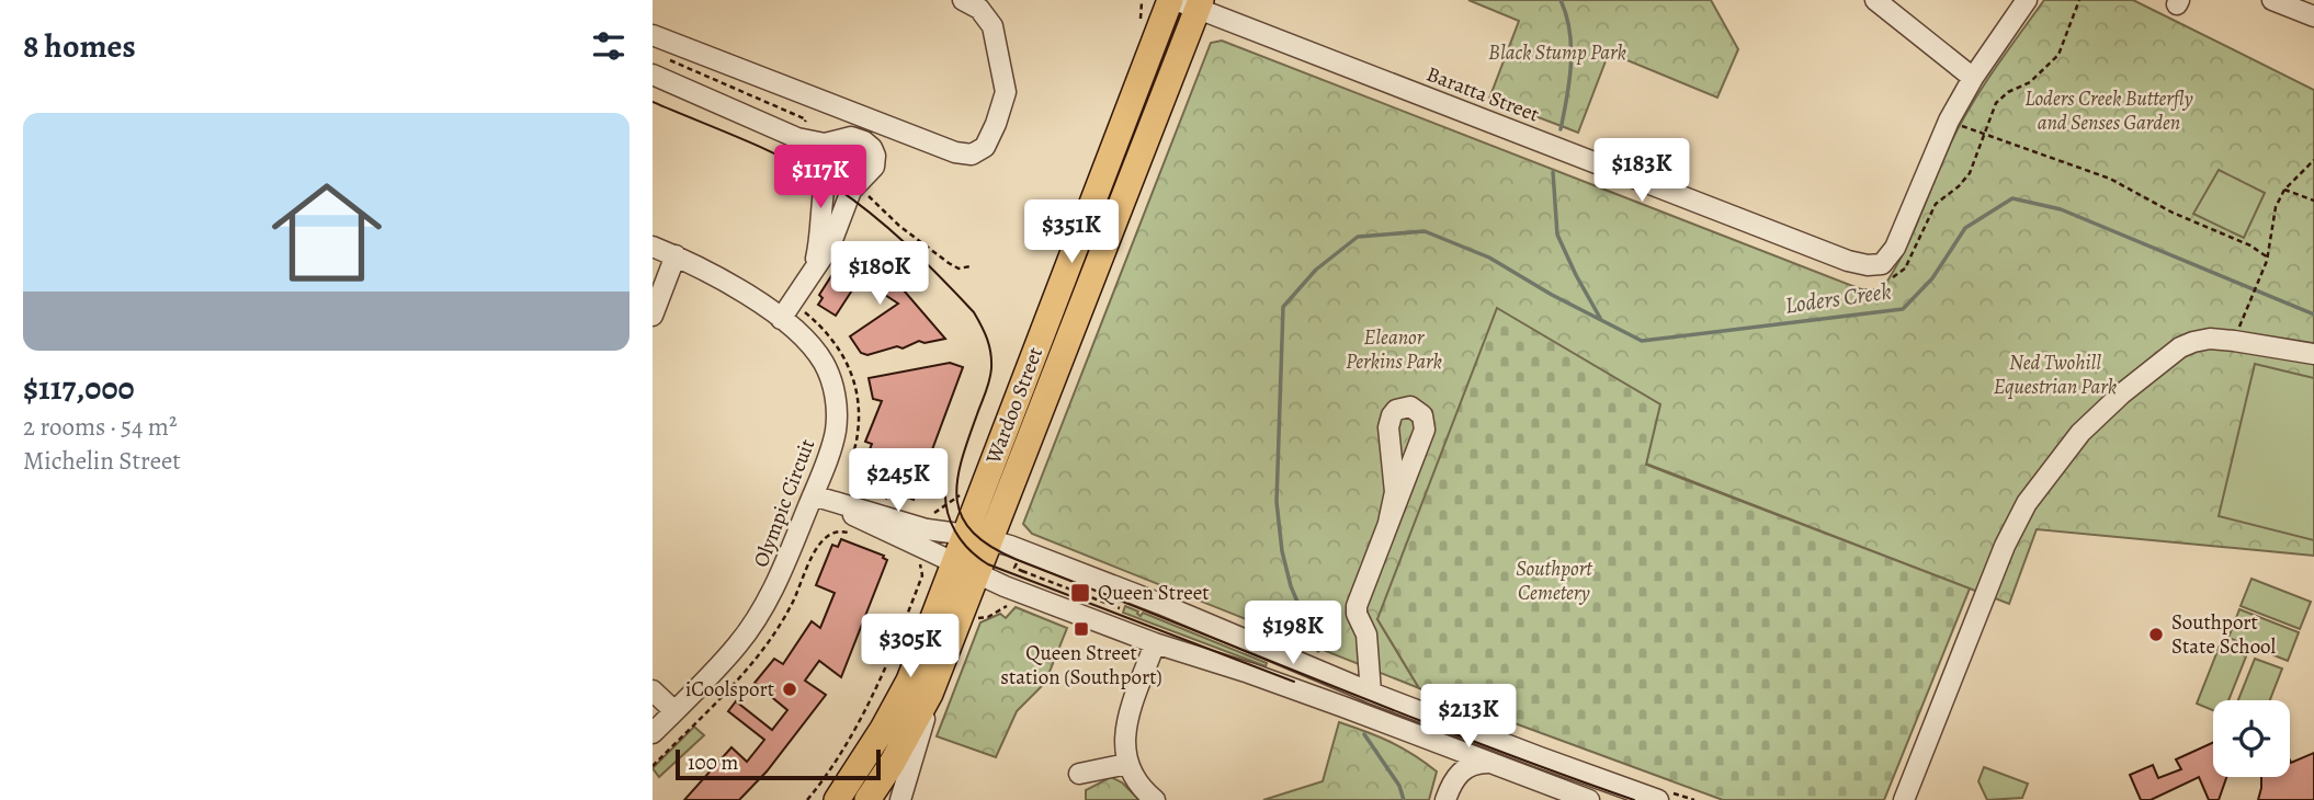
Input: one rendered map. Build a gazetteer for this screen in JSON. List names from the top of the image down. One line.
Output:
{"streets":{"main road":["Wardoo Street"],"street":["Baratta Street","Olympic Circuit"]},"crossings":[["Baratta Street","Wardoo Street"]],"water":["Loders Creek"],"parks":["Black Stump Park","Loders Creek Butterfly and Senses Garden","Eleanor Perkins Park","Ned Twohill Equestrian Park","Southport Cemetery"],"places":{"transit":["Queen Street","Queen Street station (Southport)"],"other":["Southport State School","iCoolsport"]},"scale_bar":"100 m","page":{"heading":"8 homes","list":[{"name":"$117,000","note":"2 rooms · 54 m² · Michelin Street"}],"price":["$183K","$117K","$351K","$180K","$245K","$198K","$305K","$213K"],"scale":"100 m"}}
